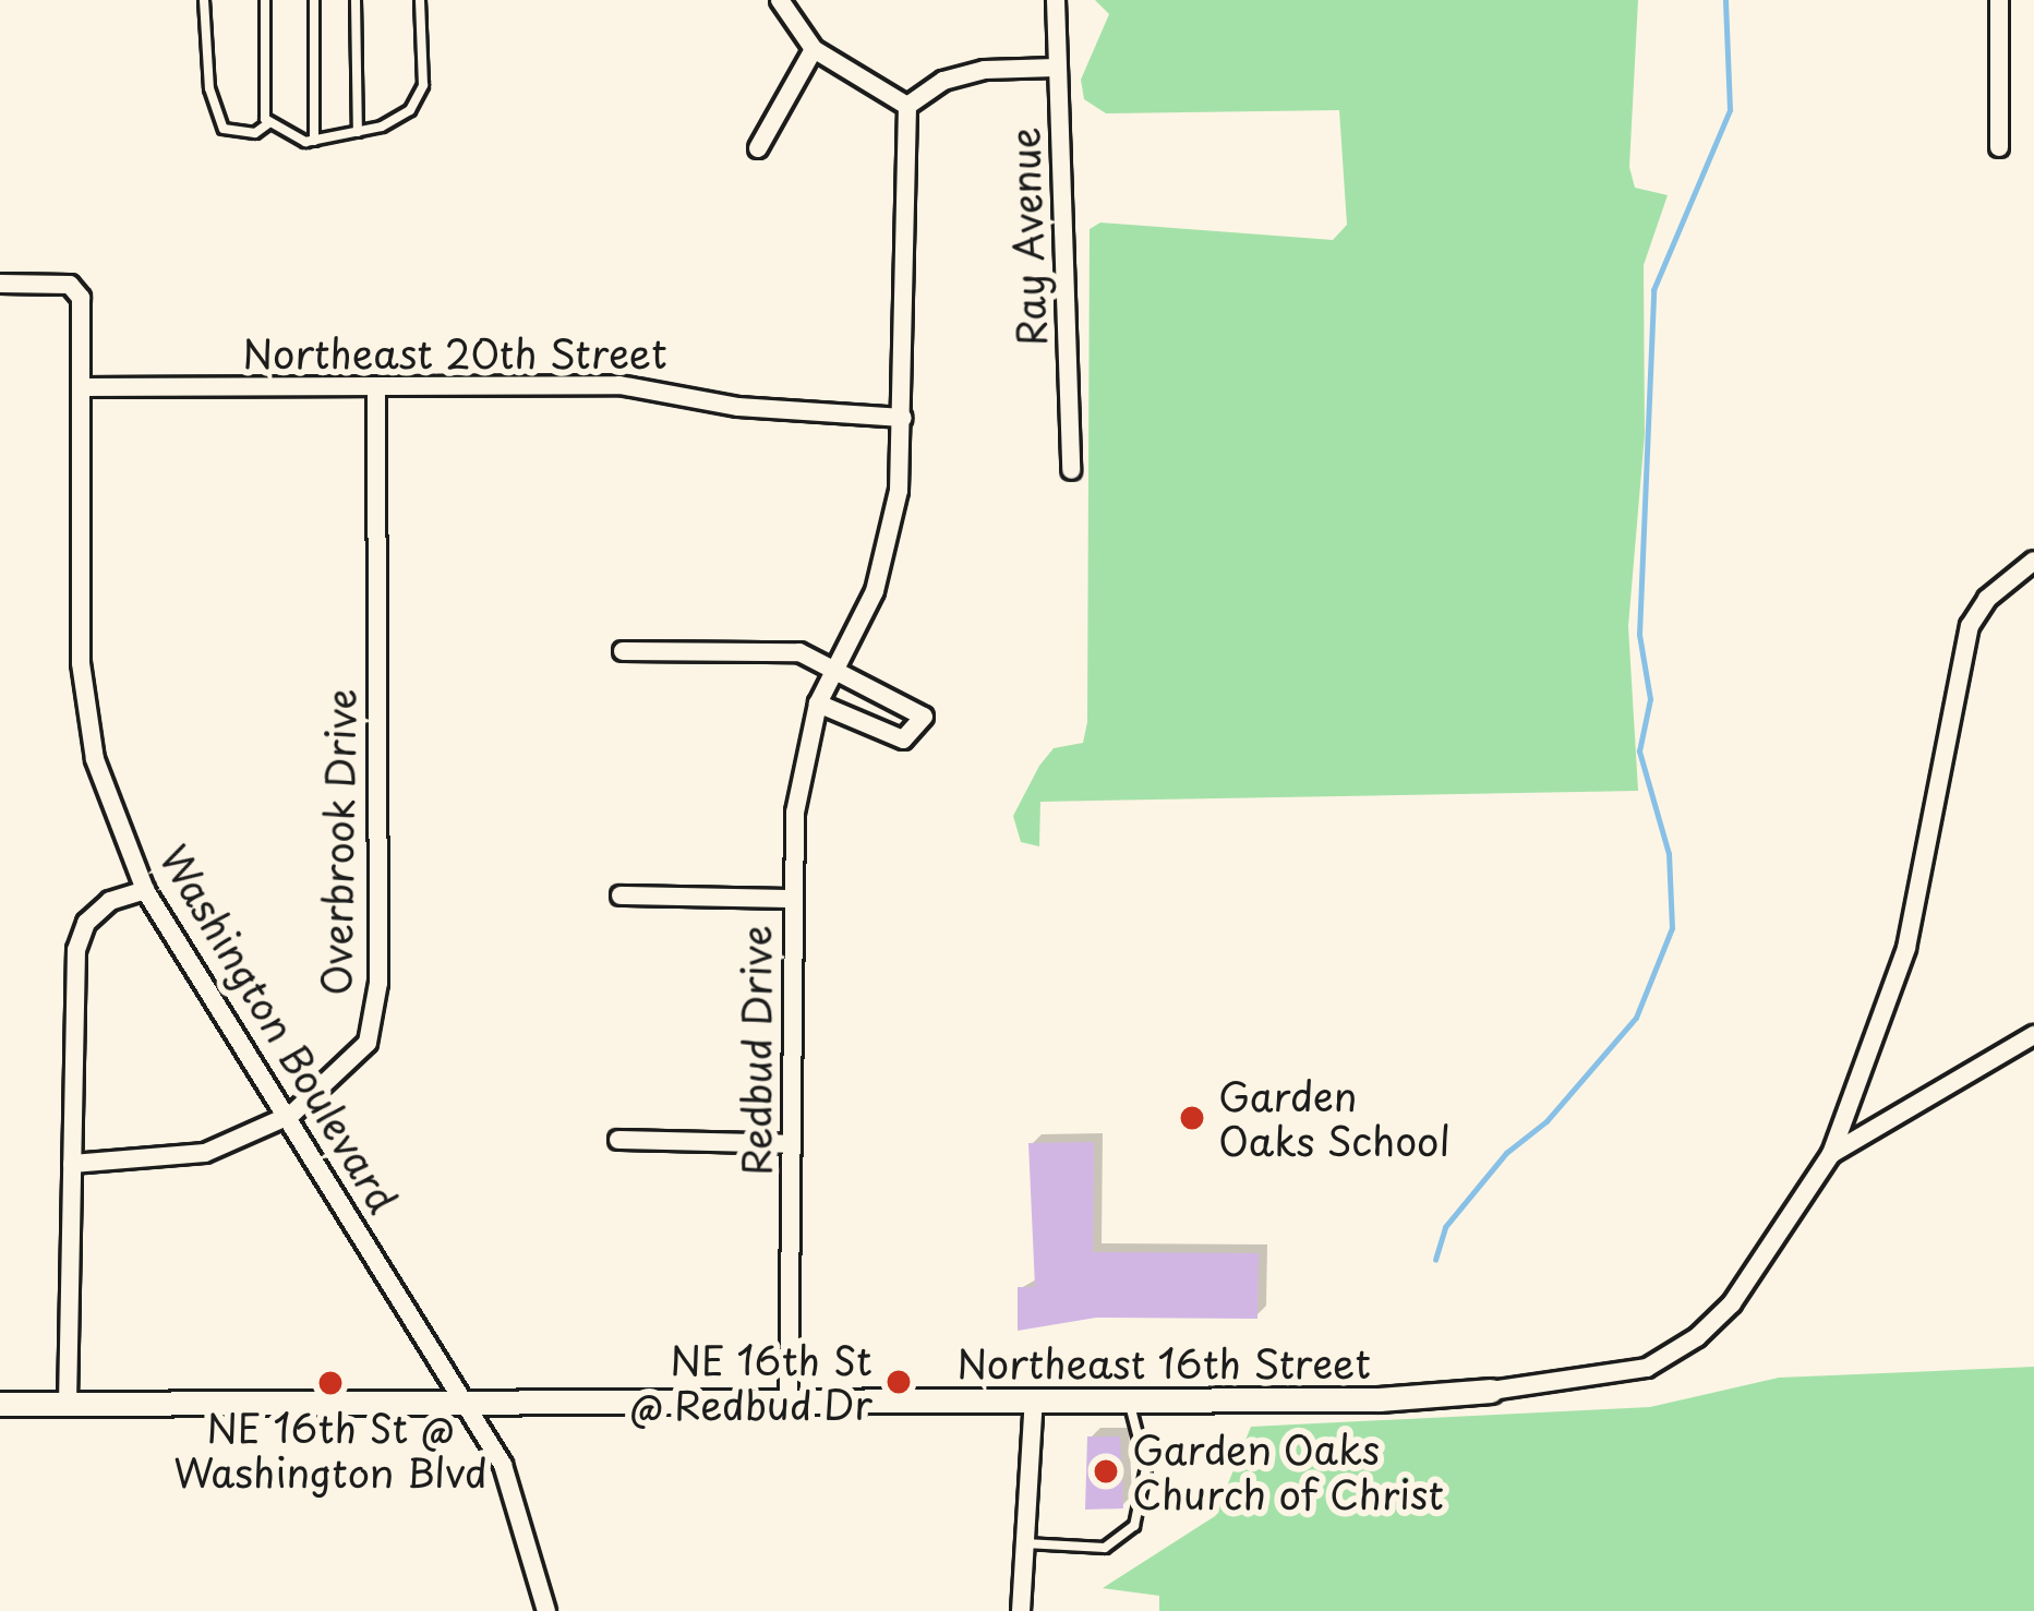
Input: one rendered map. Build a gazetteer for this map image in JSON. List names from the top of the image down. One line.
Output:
{"streets":{"street":["Ray Avenue","Northeast 20th Street","Overbrook Drive","Washington Boulevard","Redbud Drive","Northeast 16th Street"]},"crossings":[["Northeast 20th Street","Overbrook Drive"],["Northeast 20th Street","Washington Boulevard"],["Northeast 20th Street","Redbud Drive"],["Overbrook Drive","Washington Boulevard"],["Washington Boulevard","Northeast 16th Street"],["Redbud Drive","Northeast 16th Street"]],"places":["Garden Oaks School","NE 16th St @ Redbud Dr","NE 16th St @ Washington Blvd","Garden Oaks Church of Christ"]}
